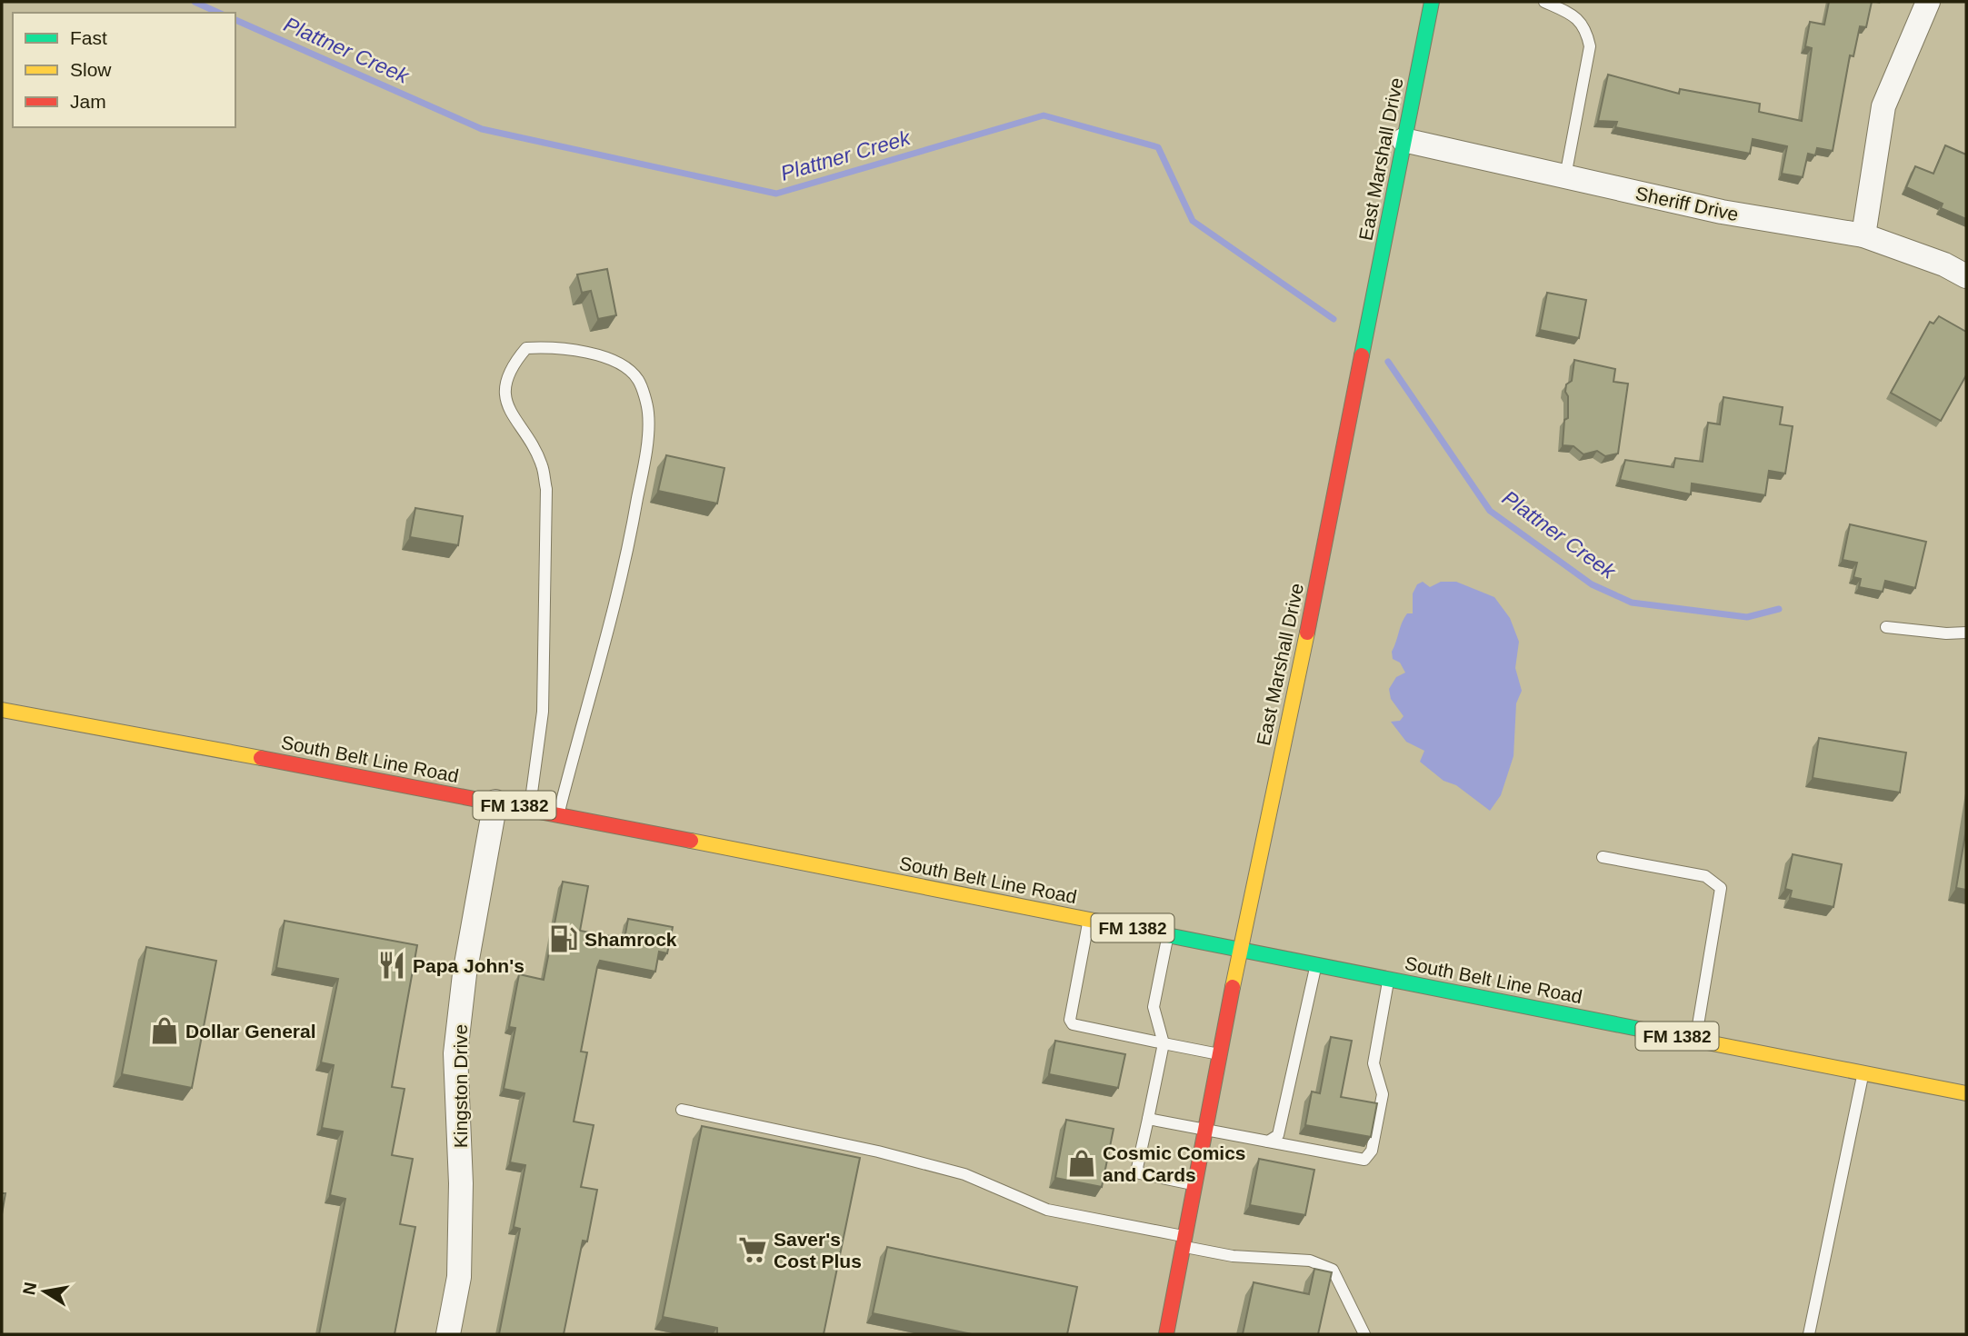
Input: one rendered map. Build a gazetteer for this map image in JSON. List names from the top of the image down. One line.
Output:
{"streets":{"main road":["East Marshall Drive","South Belt Line Road","FM 1382"],"street":["Sheriff Drive","Kingston Drive"]},"crossings":[["East Marshall Drive","Sheriff Drive"],["East Marshall Drive","South Belt Line Road"],["South Belt Line Road","Kingston Drive"]],"water":["Plattner Creek"],"places":{"fuel station":["Shamrock"],"restaurant":["Papa John's"],"shop":["Dollar General","Cosmic Comics and Cards"],"supermarket":["Saver's Cost Plus"]},"legend":["Fast","Slow","Jam"],"north":"left"}
